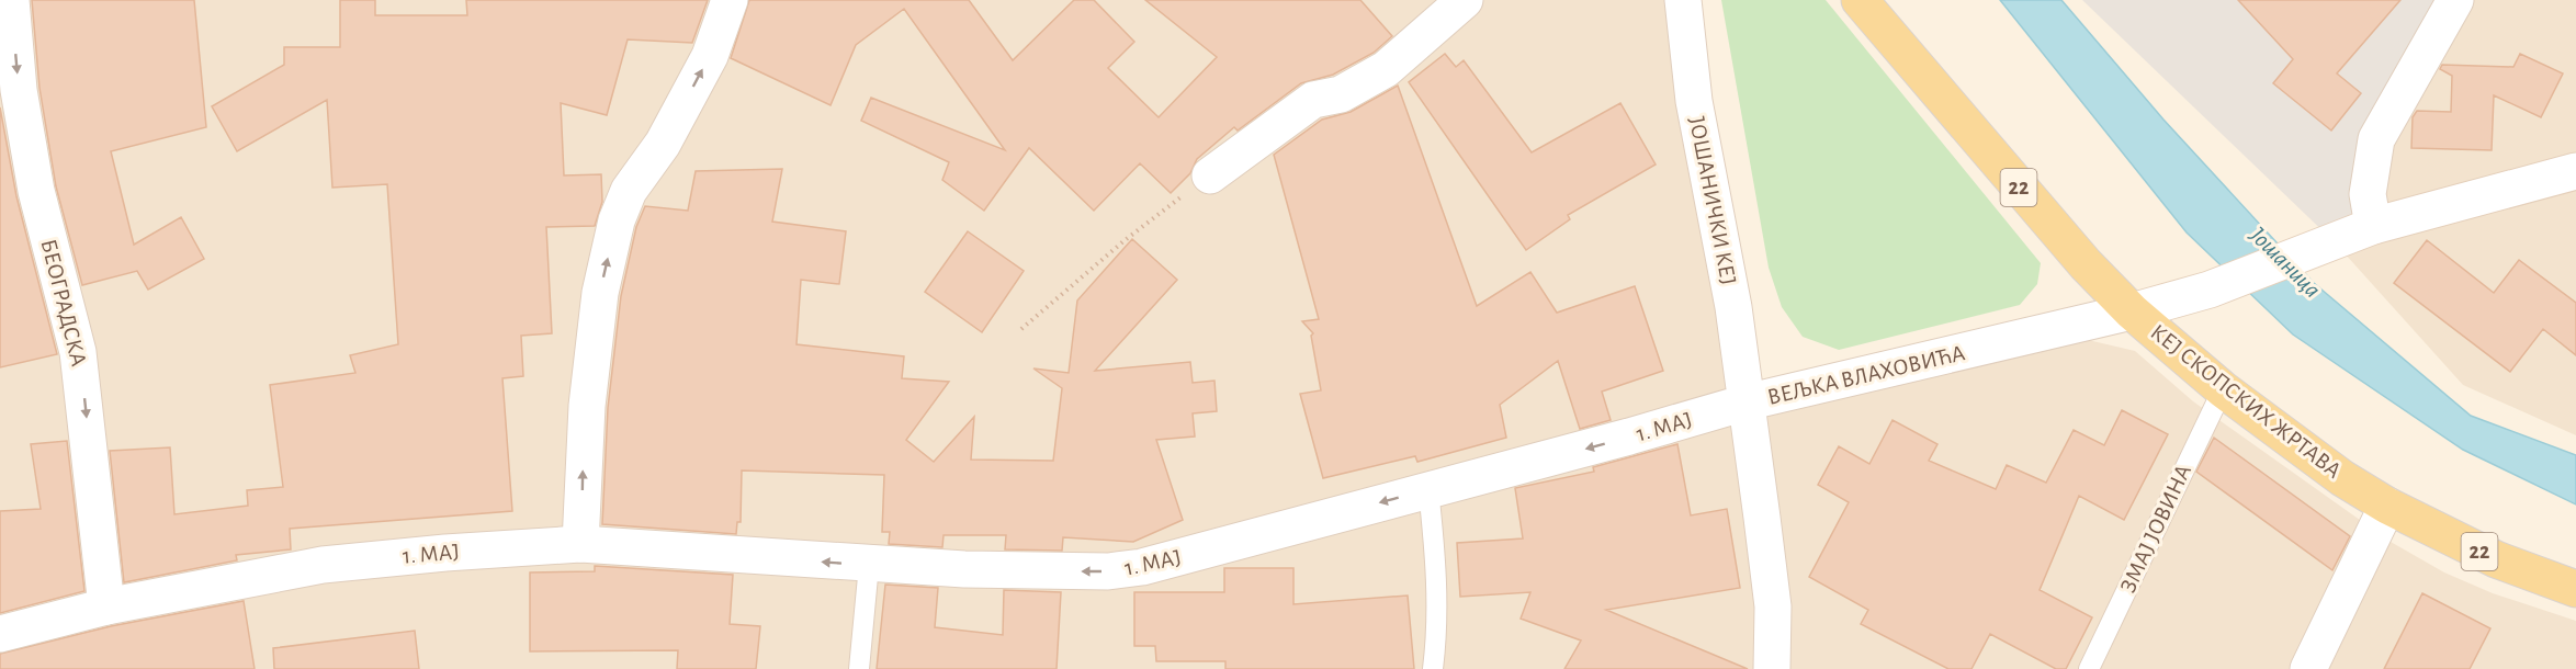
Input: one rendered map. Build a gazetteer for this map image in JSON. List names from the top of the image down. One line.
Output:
{"streets":{"main road":["22","КЕЈ СКОПСКИХ ЖРТАВА"],"street":["ЈОШАНИЧКИ КЕЈ","БЕОГРАДСКА","ВЕЉКА ВЛАХОВИЋА","1. МАЈ"],"lane":["ЗМАЈ ЈОВИНА"]},"crossings":[["22","ВЕЉКА ВЛАХОВИЋА"],["22","КЕЈ СКОПСКИХ ЖРТАВА"],["ЈОШАНИЧКИ КЕЈ","ВЕЉКА ВЛАХОВИЋА"],["ЈОШАНИЧКИ КЕЈ","1. МАЈ"],["БЕОГРАДСКА","1. МАЈ"],["ВЕЉКА ВЛАХОВИЋА","КЕЈ СКОПСКИХ ЖРТАВА"],["ВЕЉКА ВЛАХОВИЋА","1. МАЈ"],["КЕЈ СКОПСКИХ ЖРТАВА","ЗМАЈ ЈОВИНА"]],"one_way":["БЕОГРАДСКА","1. МАЈ"],"water":["Јошаница"]}
